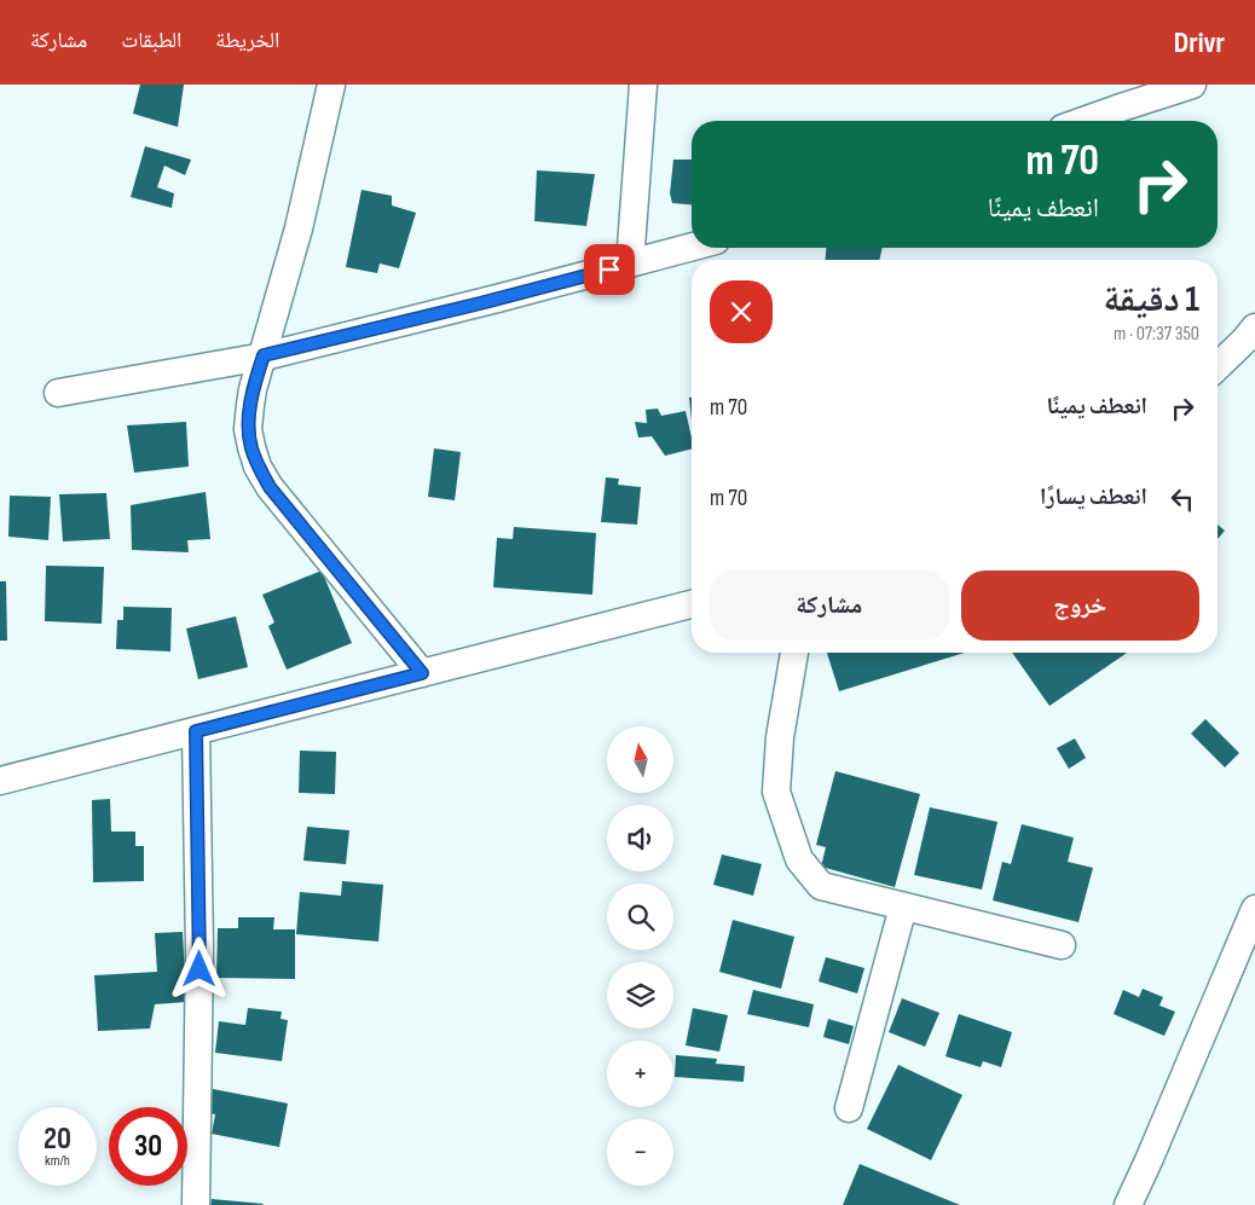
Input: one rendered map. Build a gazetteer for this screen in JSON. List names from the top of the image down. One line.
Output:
{"north":"top","page":{"header":"Drivr","nav":["الخريطة","الطبقات","مشاركة"],"turn":["70 m","انعطف يمينًا"],"heading":["1 دقيقة","350 m · 07:37"],"list":[{"name":"انعطف يمينًا","value":"70 m"},{"name":"انعطف يسارًا","value":"70 m"}],"buttons":["خروج","مشاركة"],"map_buttons":["+","−"],"speed":"20 km/h","limit":"30"}}
